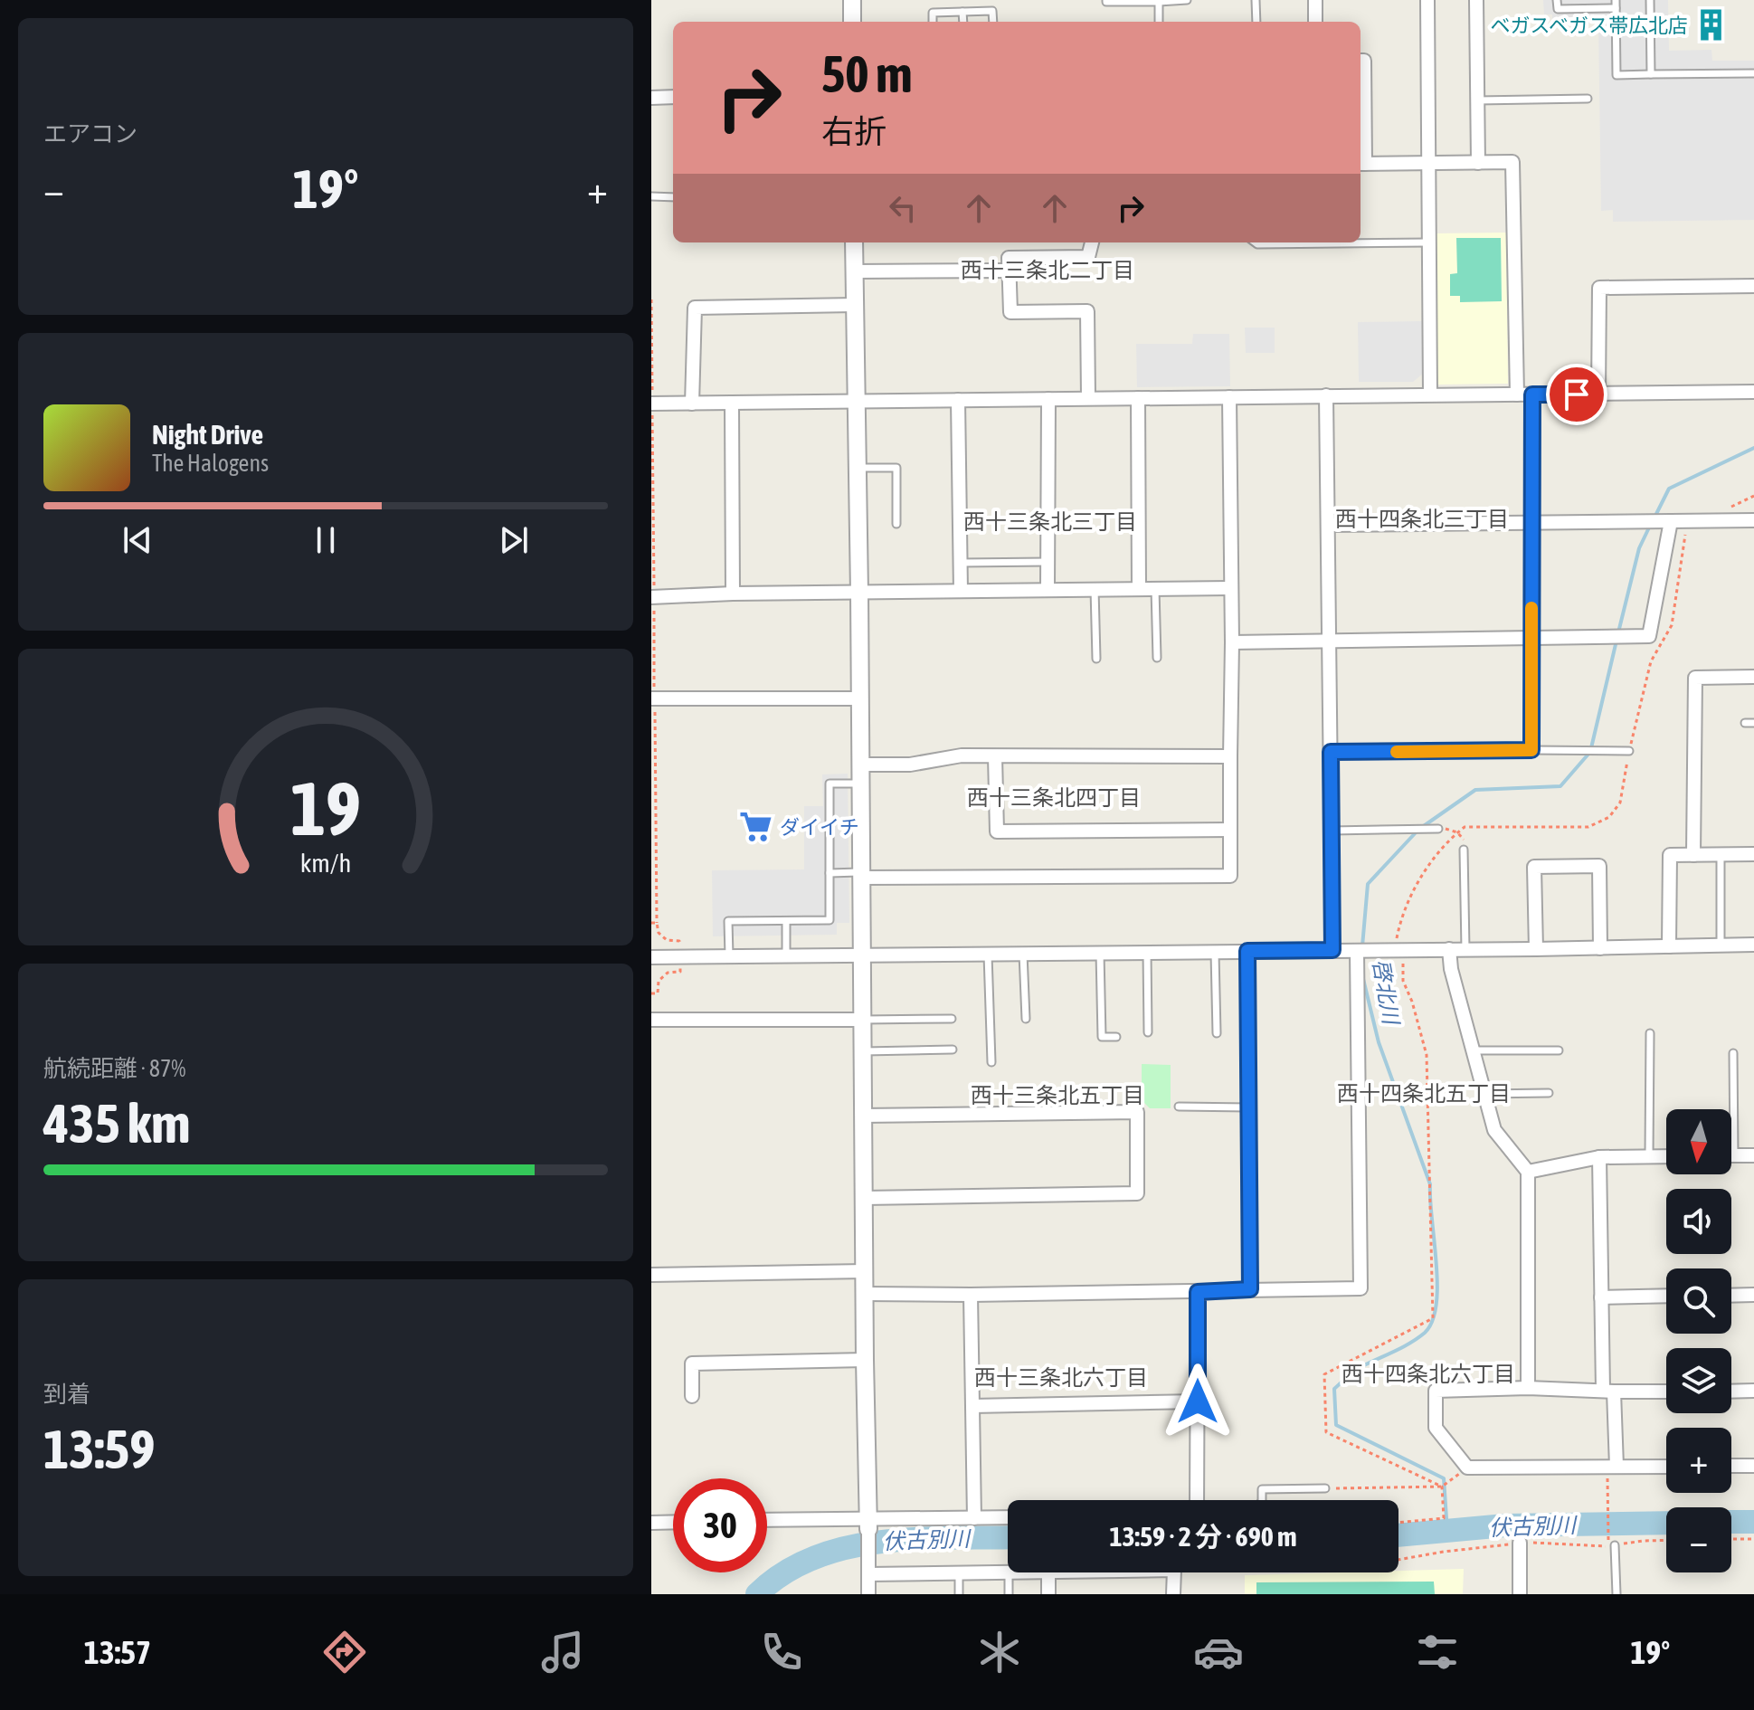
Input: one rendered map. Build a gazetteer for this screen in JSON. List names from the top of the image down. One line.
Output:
{"districts":["西十三条北二丁目","西十四条北三丁目","西十三条北三丁目","西十三条北四丁目","西十四条北五丁目","西十三条北五丁目","西十四条北六丁目","西十三条北六丁目"],"water":["啓北川","伏古別川"],"places":{"building":["ベガスベガス帯広北店"],"supermarket":["ダイイチ"]},"north":"bottom","page":{"tile":["エアコン",["航続距離 · 87%","435 km"],["到着","13:59"]],"turn":["50 m","右折"],"heat":["−","19°","+"],"song":["Night Drive","The Halogens"],"map_buttons":["+","−"],"limit":"30","trip":"13:59 · 2 分 · 690 m","tabs":["13:57","19°"],"gauge":["19","km/h"]}}
